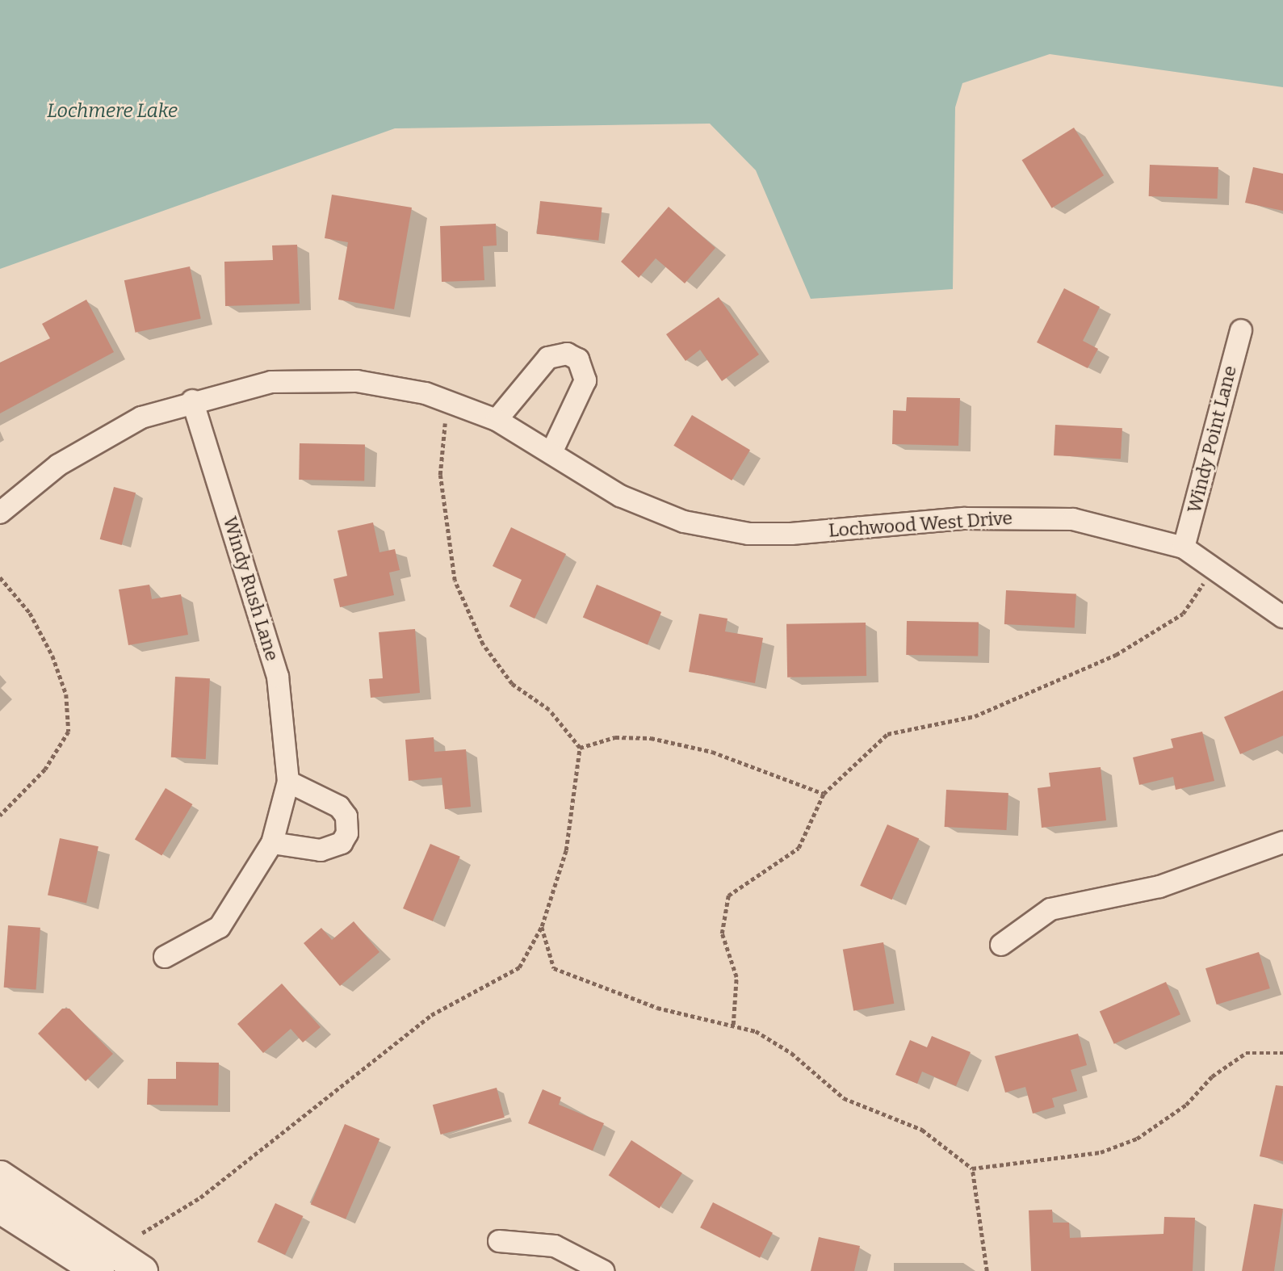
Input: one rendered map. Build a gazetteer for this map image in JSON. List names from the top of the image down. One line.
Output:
{"streets":{"street":["Windy Point Lane","Lochwood West Drive","Windy Rush Lane"]},"crossings":[["Windy Point Lane","Lochwood West Drive"],["Lochwood West Drive","Windy Rush Lane"]],"water":["Lochmere Lake"]}
